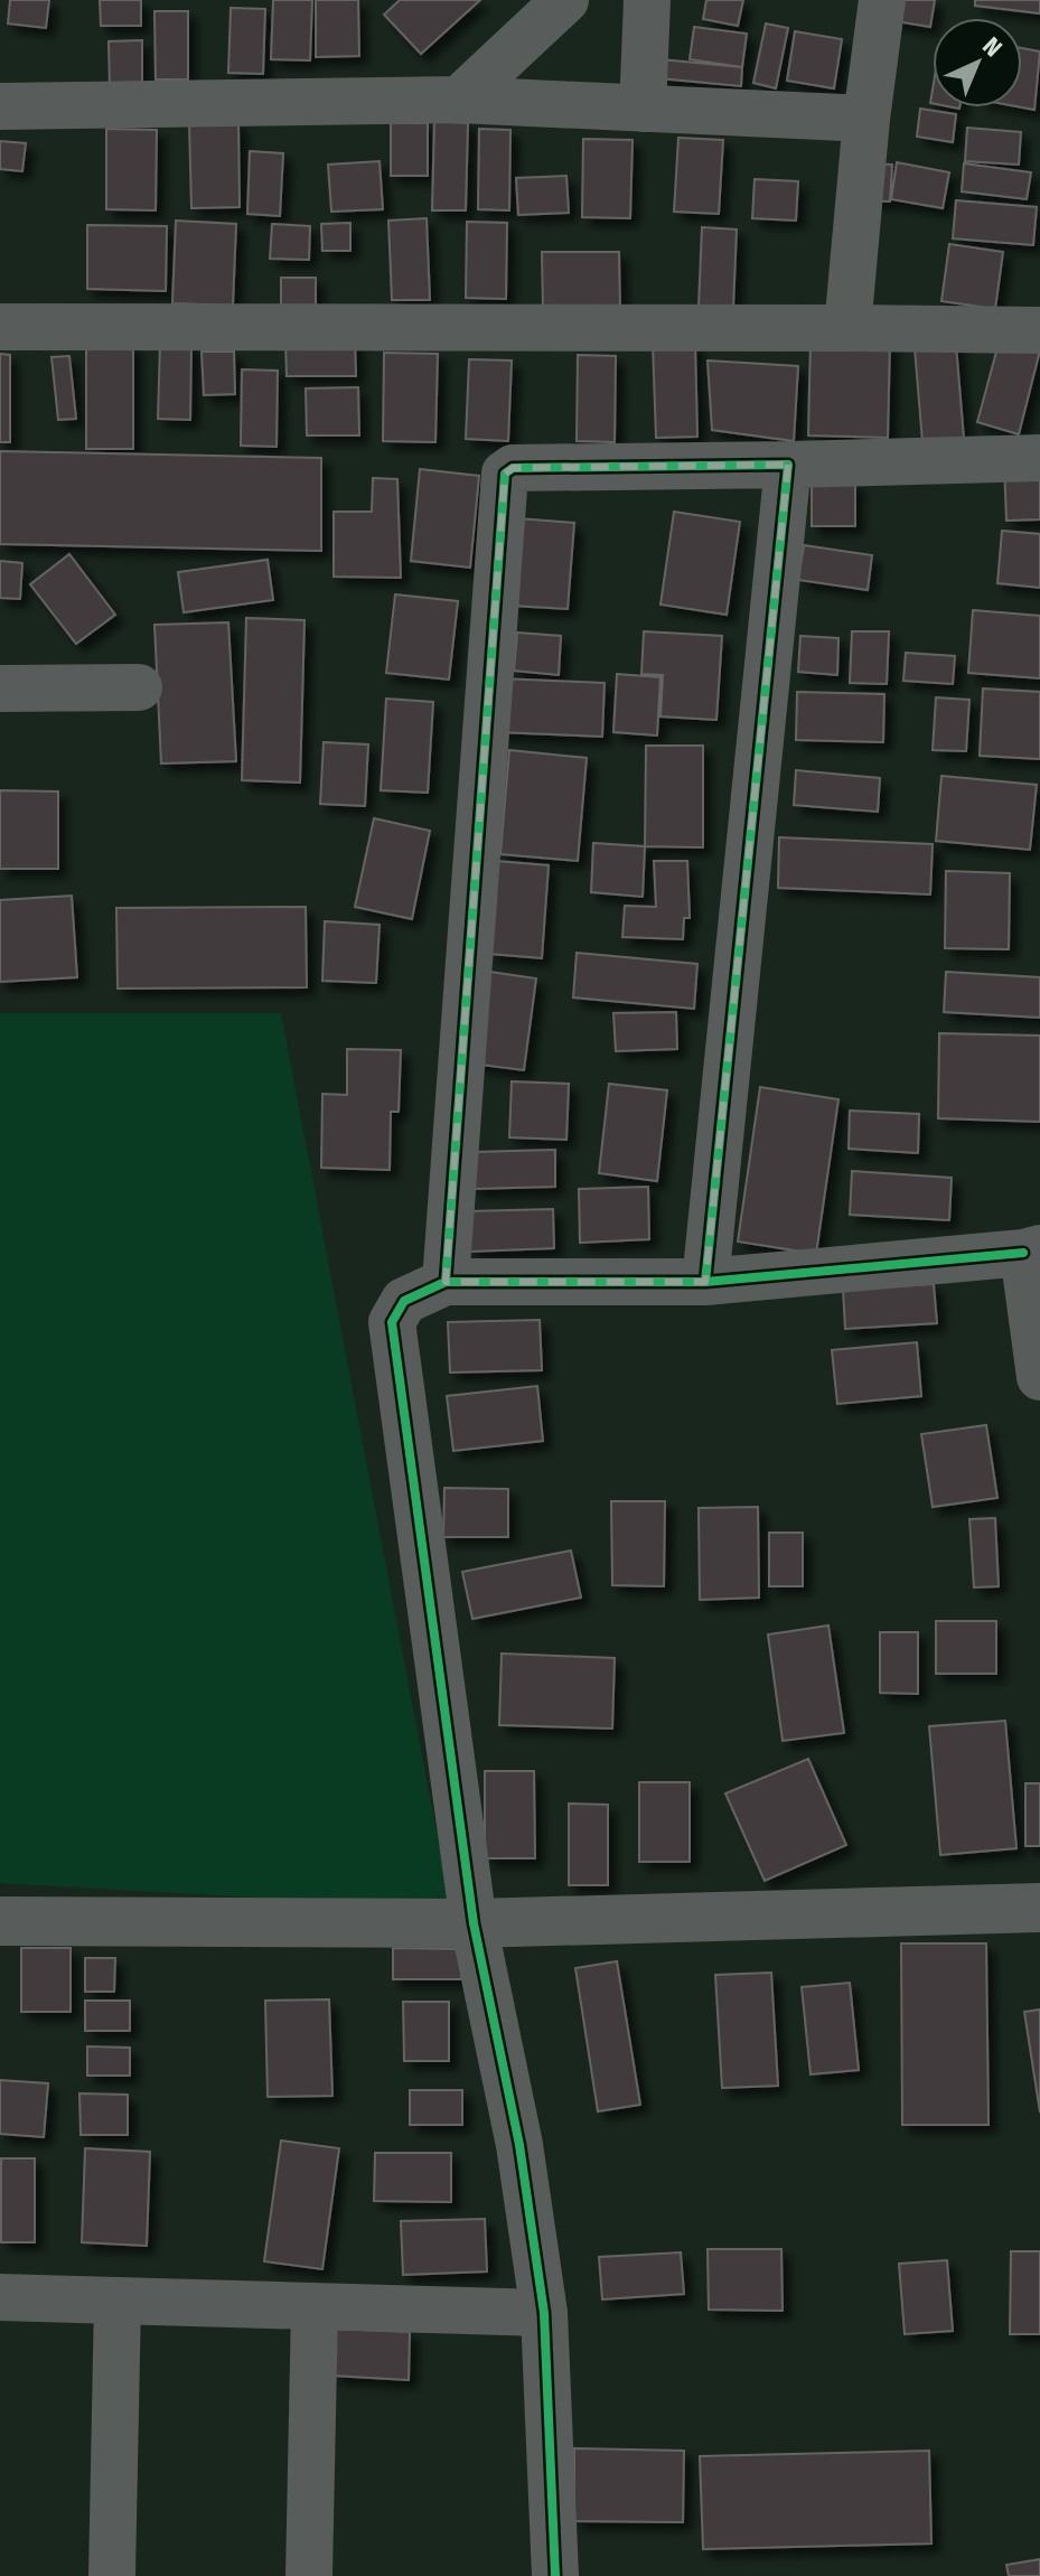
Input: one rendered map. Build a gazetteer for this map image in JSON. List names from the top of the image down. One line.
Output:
{"north":"top right"}
